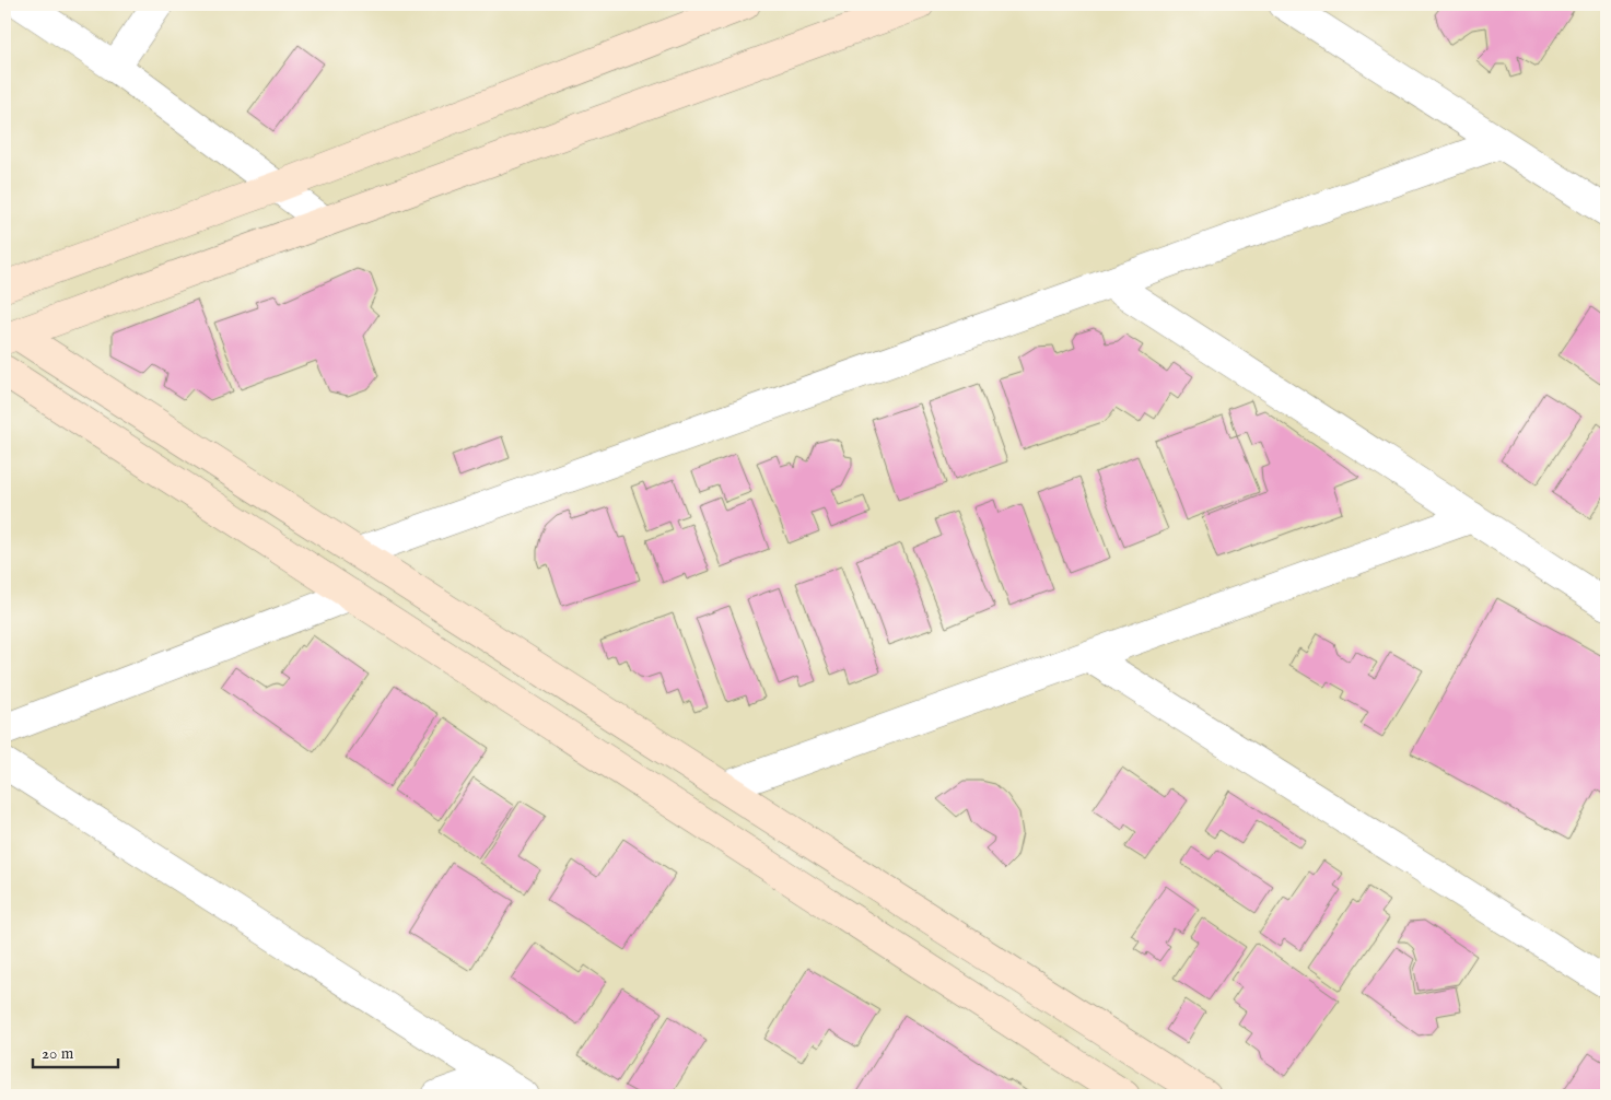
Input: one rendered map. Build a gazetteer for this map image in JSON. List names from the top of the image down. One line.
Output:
{"scale_bar":"20 m"}
